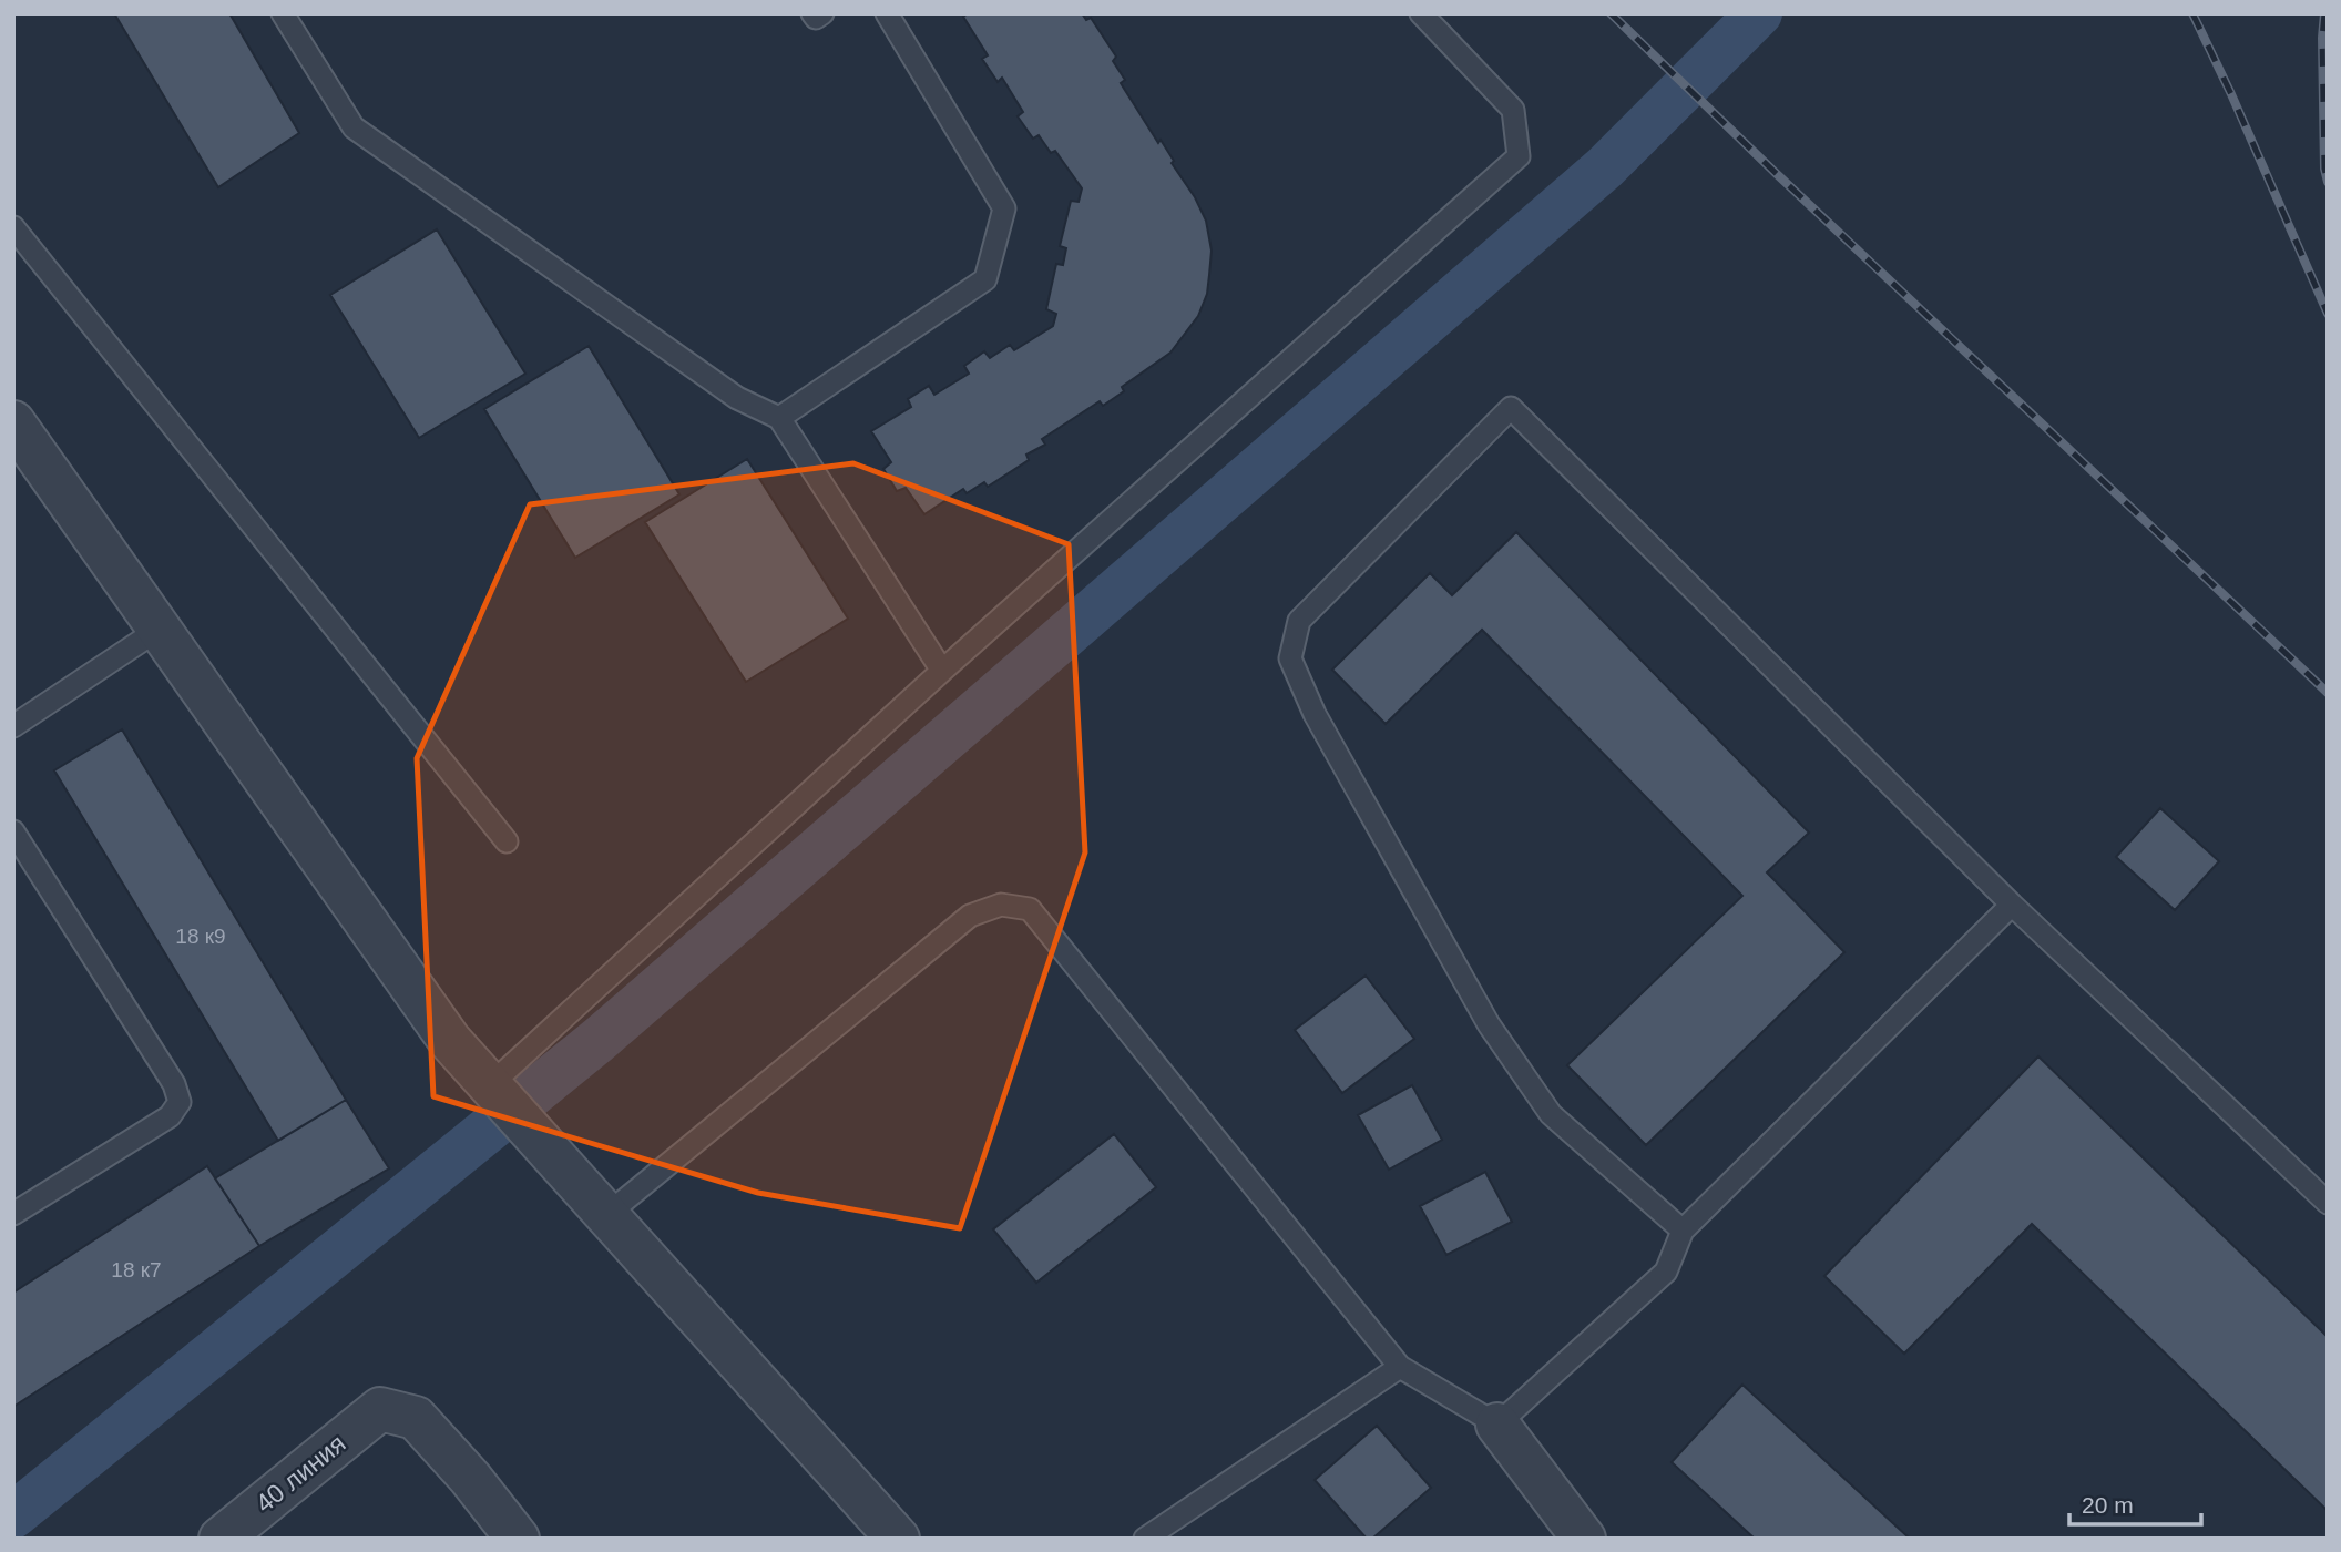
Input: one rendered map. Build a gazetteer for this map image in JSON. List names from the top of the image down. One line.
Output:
{"streets":{"street":["40 линия"]},"house_numbers":["18 к9","18 к7"],"scale_bar":"20 m"}
